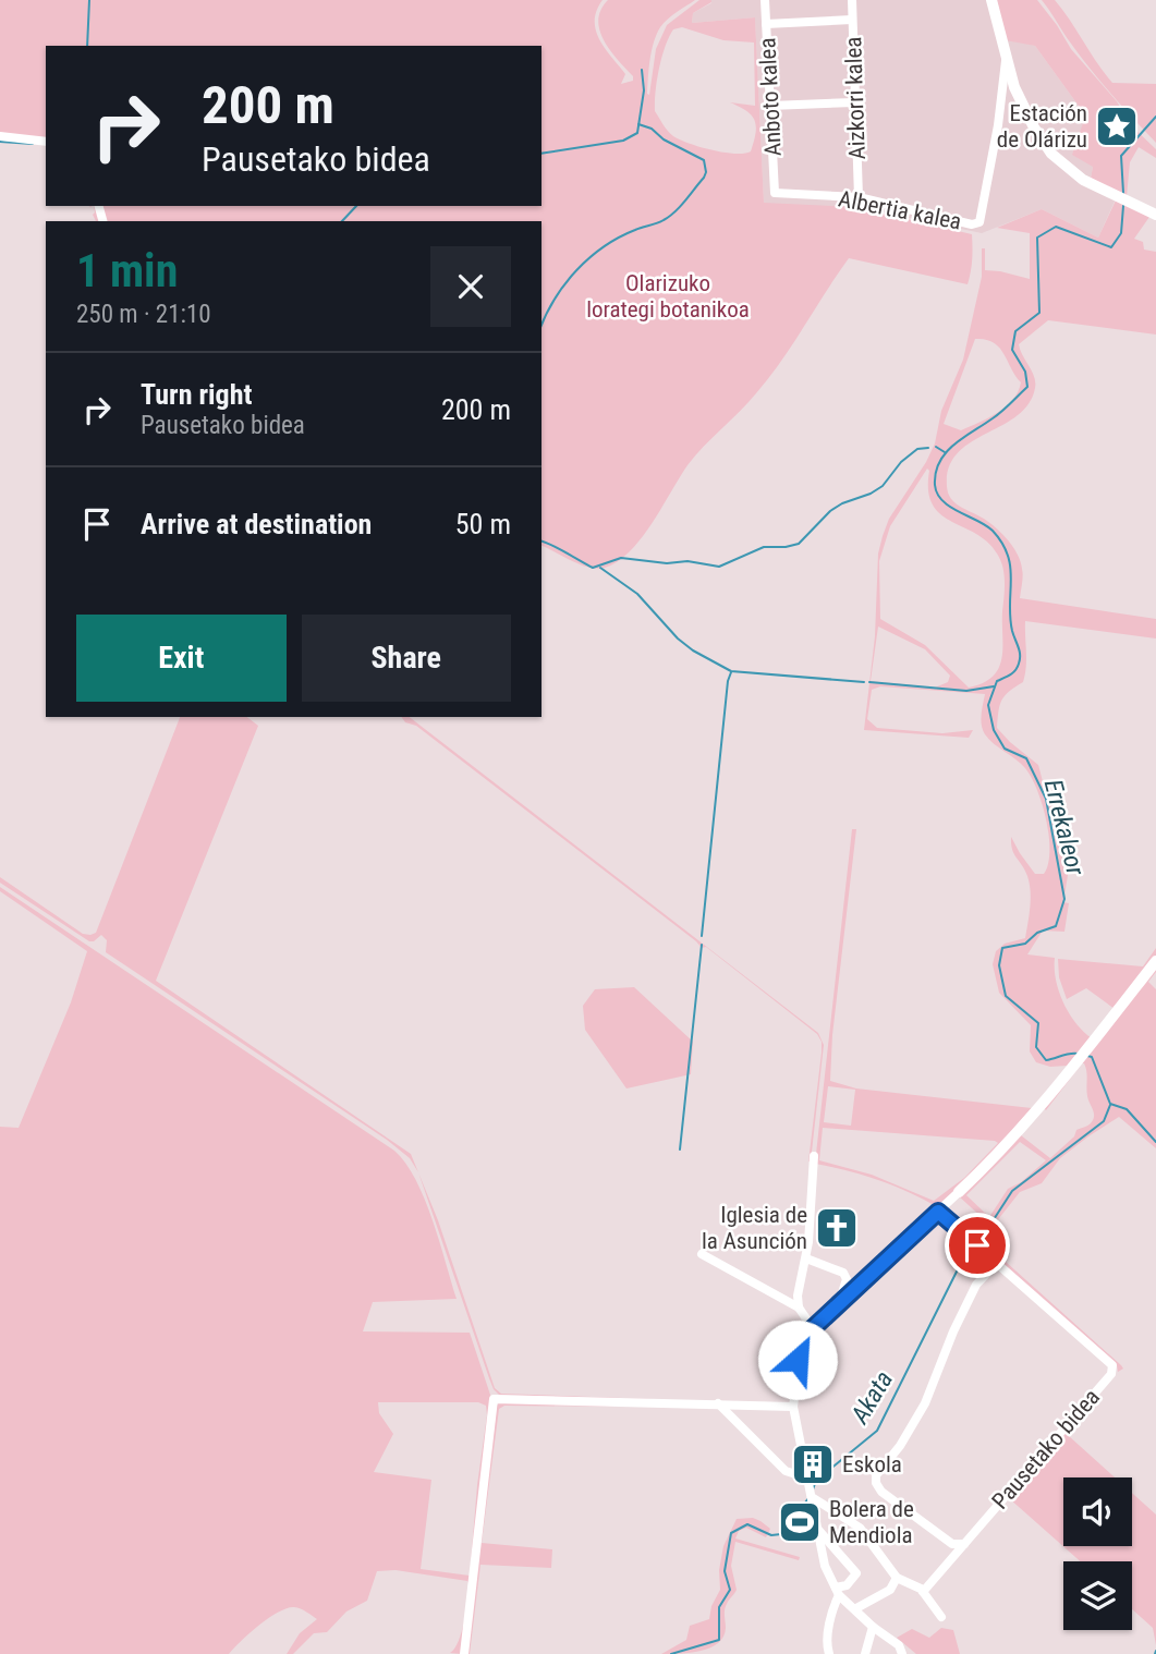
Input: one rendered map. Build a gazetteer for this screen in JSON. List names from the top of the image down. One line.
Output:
{"streets":{"street":["Anboto kalea","Aizkorri kalea","Albertia kalea","Pausetako bidea"]},"crossings":[["Anboto kalea","Albertia kalea"],["Aizkorri kalea","Albertia kalea"]],"water":["Errekaleor","Akata"],"parks":["Olarizuko lorategi botanikoa"],"places":{"place":["Estación de Olárizu"],"church":["Iglesia de la Asunción"],"building":["Eskola"],"sports":["Bolera de Mendiola"]},"page":{"turn":["200 m","Pausetako bidea"],"heading":["1 min","250 m · 21:10"],"list":[{"name":"Turn right","note":"Pausetako bidea","value":"200 m"},{"name":"Arrive at destination","value":"50 m"}],"buttons":["Exit","Share"]}}
